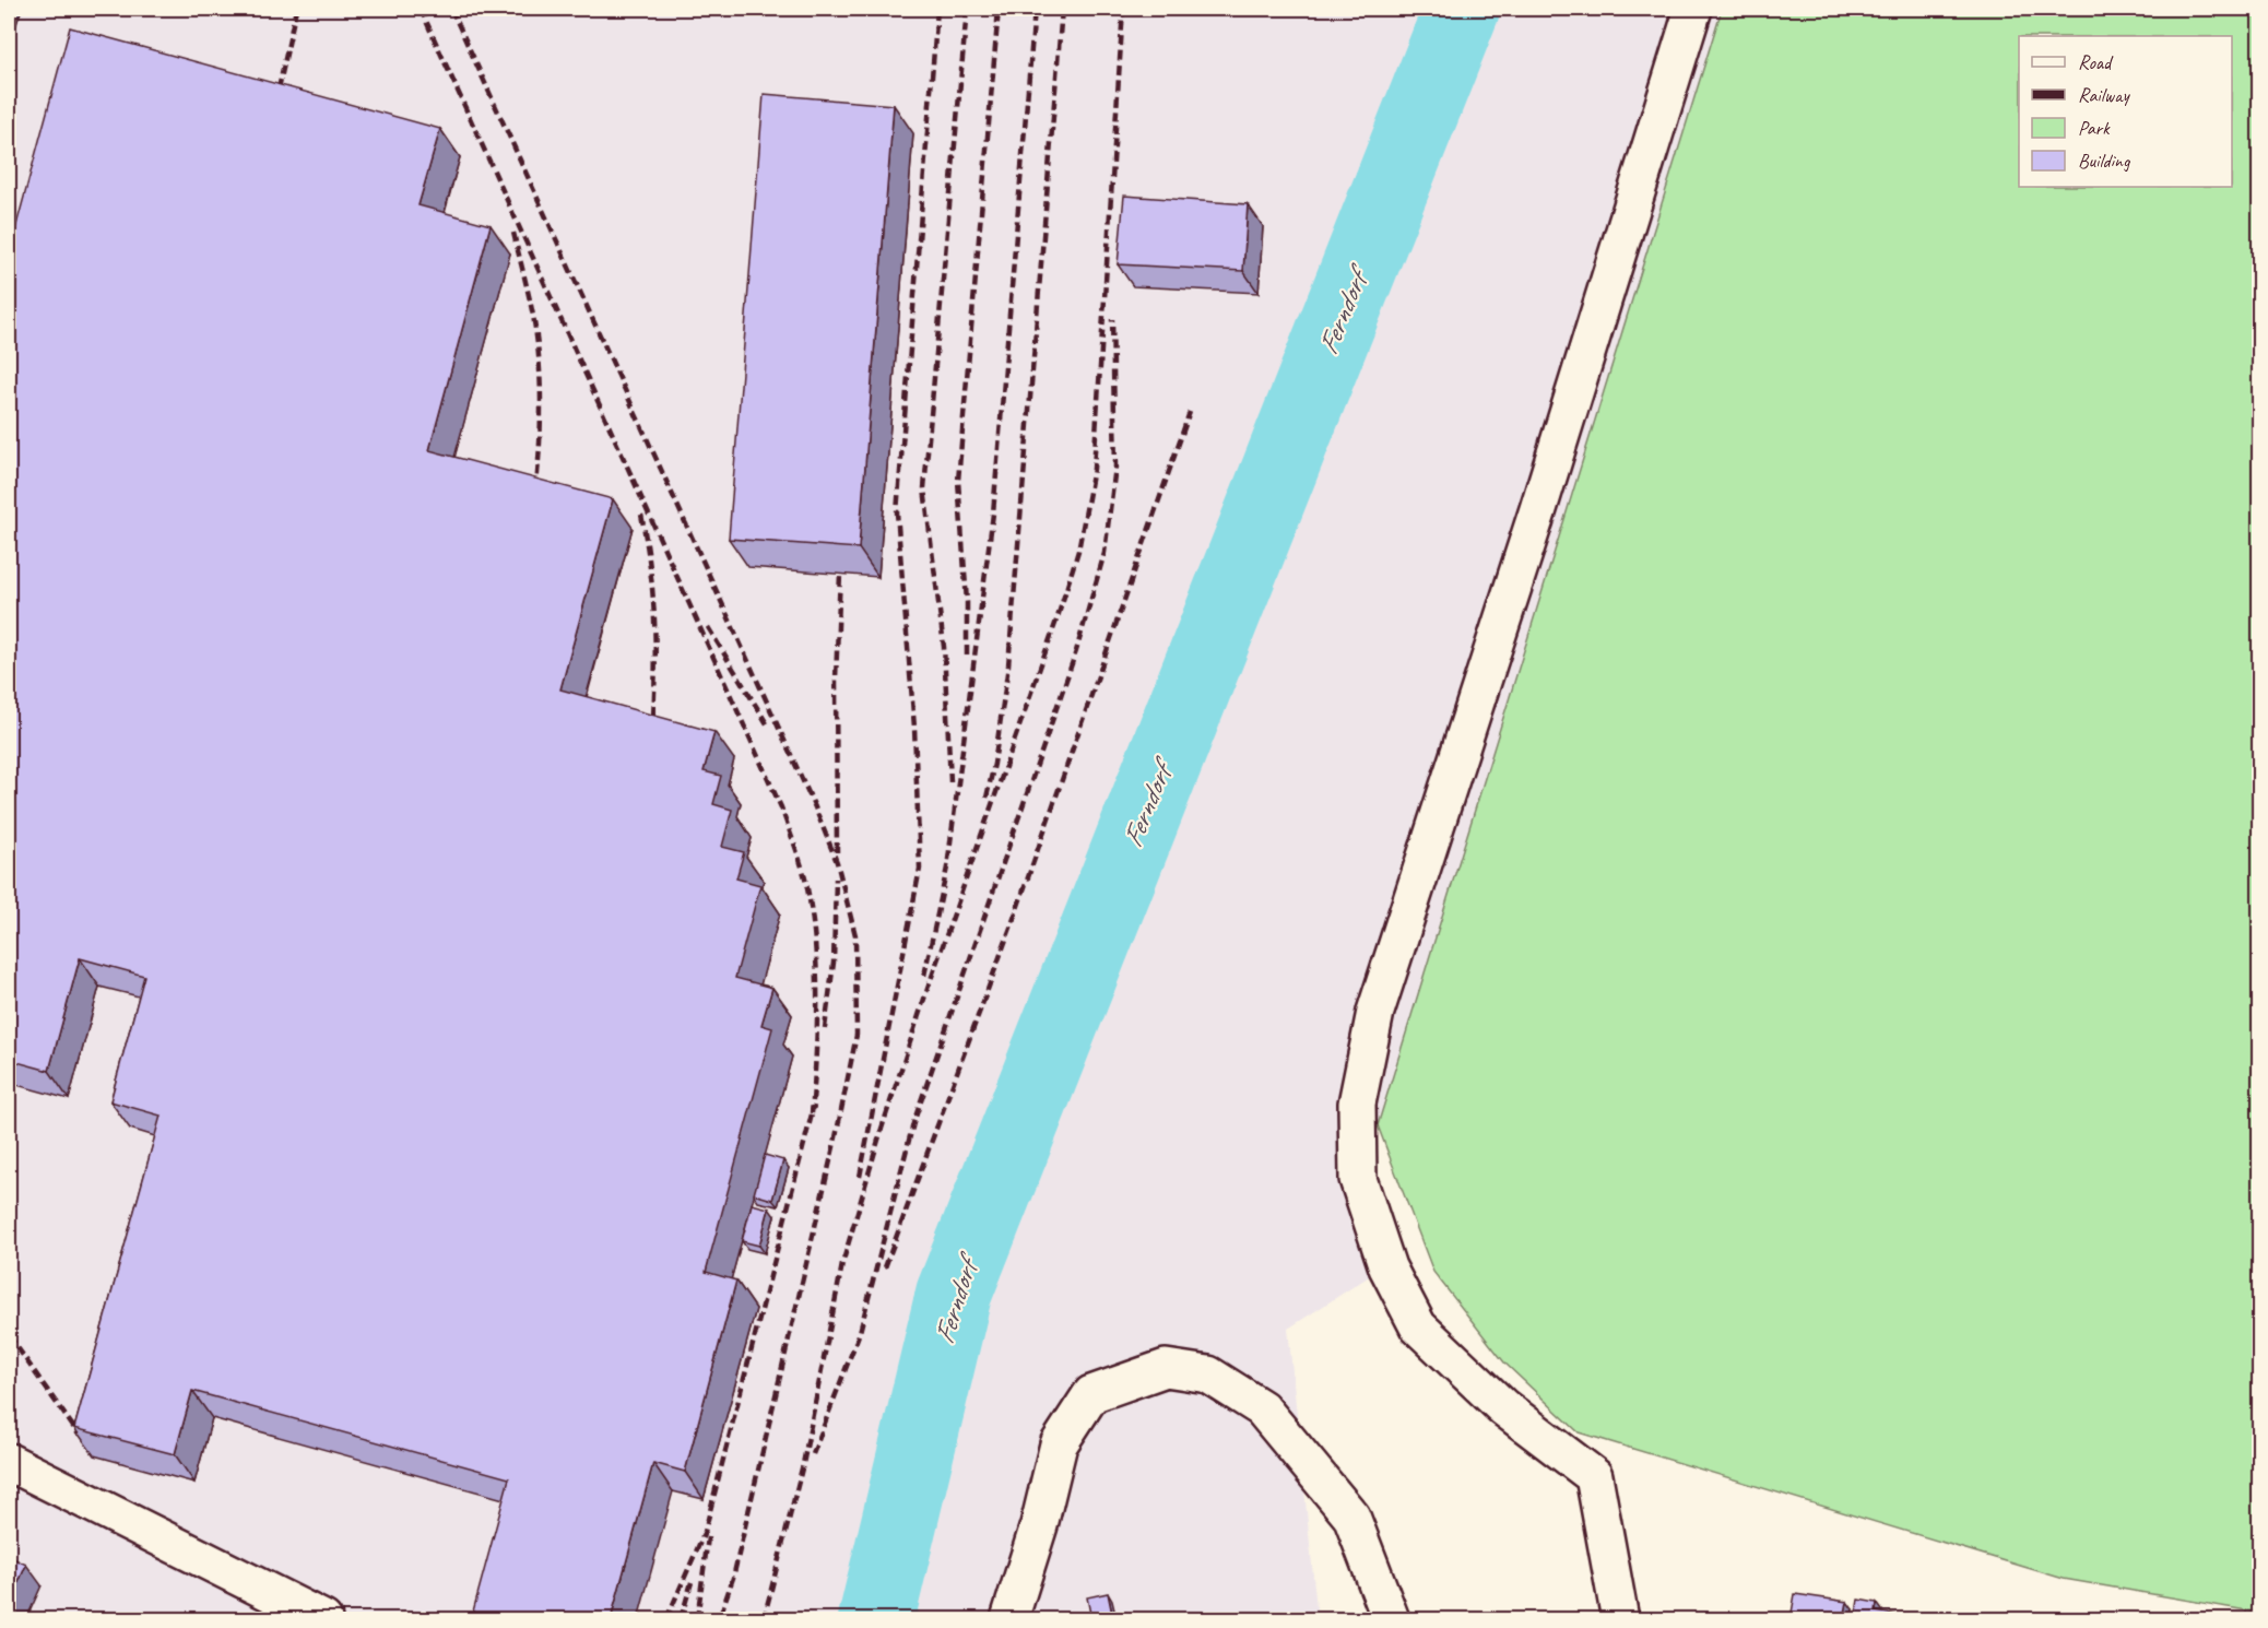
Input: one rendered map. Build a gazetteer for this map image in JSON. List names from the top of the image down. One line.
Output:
{"water":["Ferndorf"],"legend":["Road","Railway","Park","Building"]}
